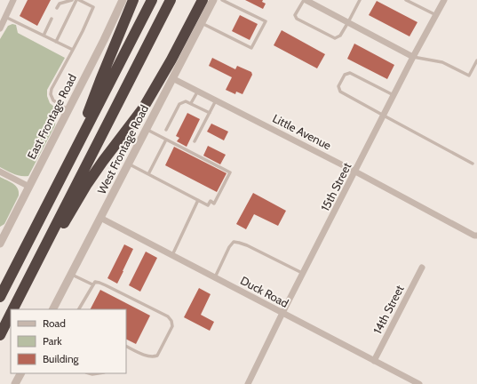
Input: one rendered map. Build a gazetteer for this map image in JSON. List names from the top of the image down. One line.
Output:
{"streets":{"street":["East Frontage Road","Little Avenue","West Frontage Road","15th Street","Duck Road","14th Street"]},"crossings":[["Little Avenue","West Frontage Road"],["Little Avenue","15th Street"],["West Frontage Road","Duck Road"],["15th Street","Duck Road"],["Duck Road","14th Street"]],"legend":["Road","Park","Building"]}
